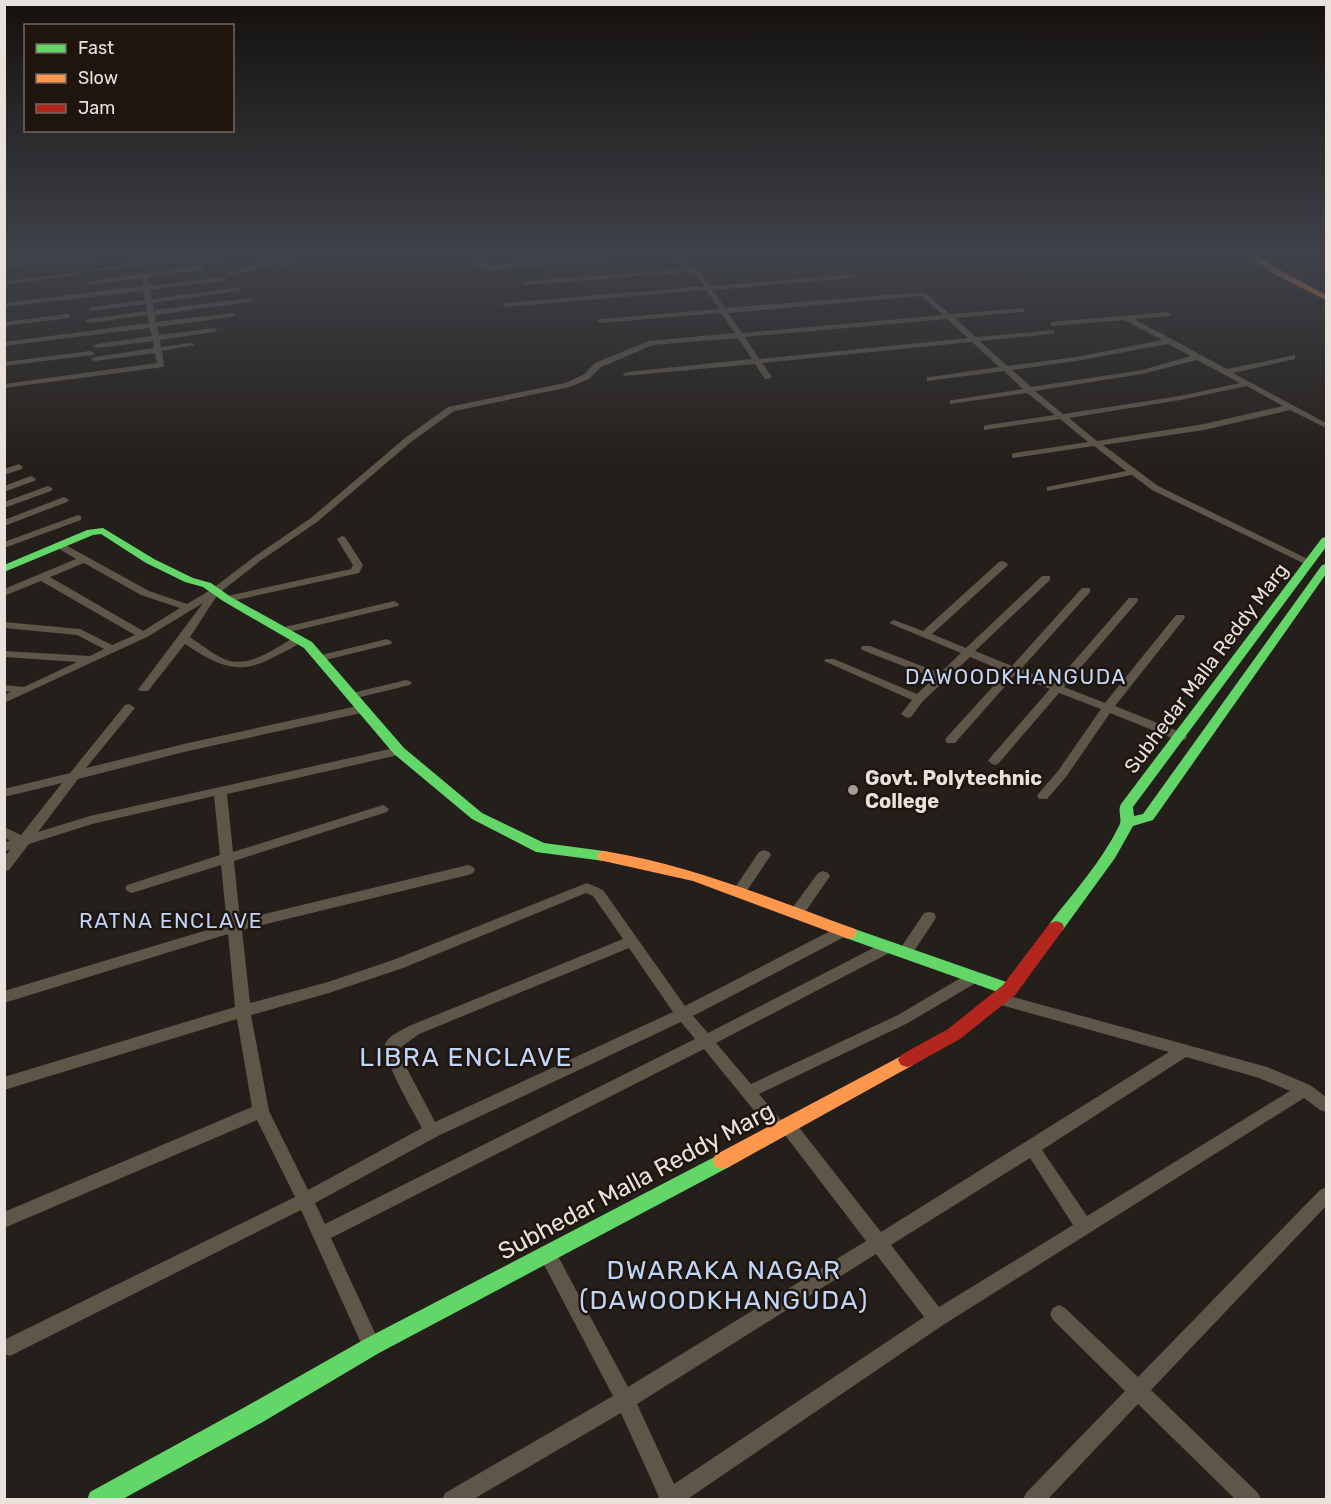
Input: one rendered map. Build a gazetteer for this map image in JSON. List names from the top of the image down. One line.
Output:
{"streets":{"main road":["Subhedar Malla Reddy Marg"]},"districts":["DAWOODKHANGUDA","RATNA ENCLAVE","LIBRA ENCLAVE","DWARAKA NAGAR (DAWOODKHANGUDA)"],"places":["Govt. Polytechnic College"],"legend":["Fast","Slow","Jam"]}
